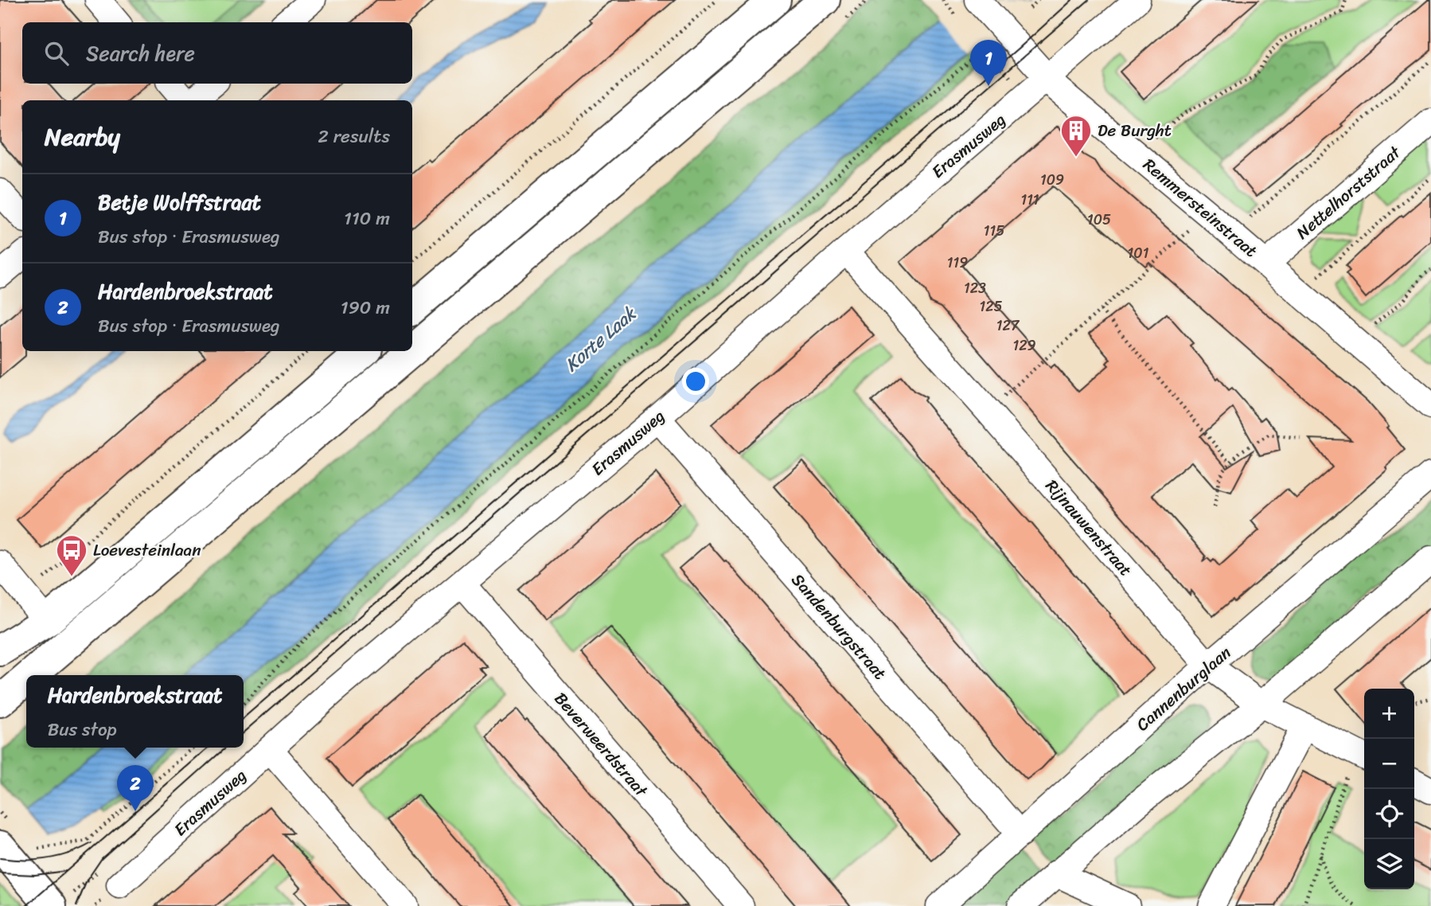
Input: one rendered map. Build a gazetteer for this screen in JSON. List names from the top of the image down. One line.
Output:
{"streets":{"street":["Erasmusweg","Nettelhorststraat","Remmersteinstraat","Rijnauwenstraat","Sandenburgstraat","Cannenburglaan","Beverweerdstraat"]},"crossings":[["Erasmusweg","Remmersteinstraat"],["Erasmusweg","Rijnauwenstraat"],["Erasmusweg","Sandenburgstraat"],["Erasmusweg","Beverweerdstraat"],["Nettelhorststraat","Remmersteinstraat"],["Rijnauwenstraat","Cannenburglaan"],["Sandenburgstraat","Cannenburglaan"]],"water":["Korte Laak"],"places":{"building":["De Burght"],"bus stop":["Loevesteinlaan"]},"house_numbers":["109","111","105","115","101","119","123","125","127","129"],"page":{"search":"Search here","pins":["1","2"],"heading":["Nearby","2 results"],"list":[{"mark":"1","name":"Betje Wolffstraat","note":"Bus stop · Erasmusweg","value":"110 m"},{"mark":"2","name":"Hardenbroekstraat","note":"Bus stop · Erasmusweg","value":"190 m"}],"popup":["Hardenbroekstraat","Bus stop"],"map_buttons":["+","−"]}}
